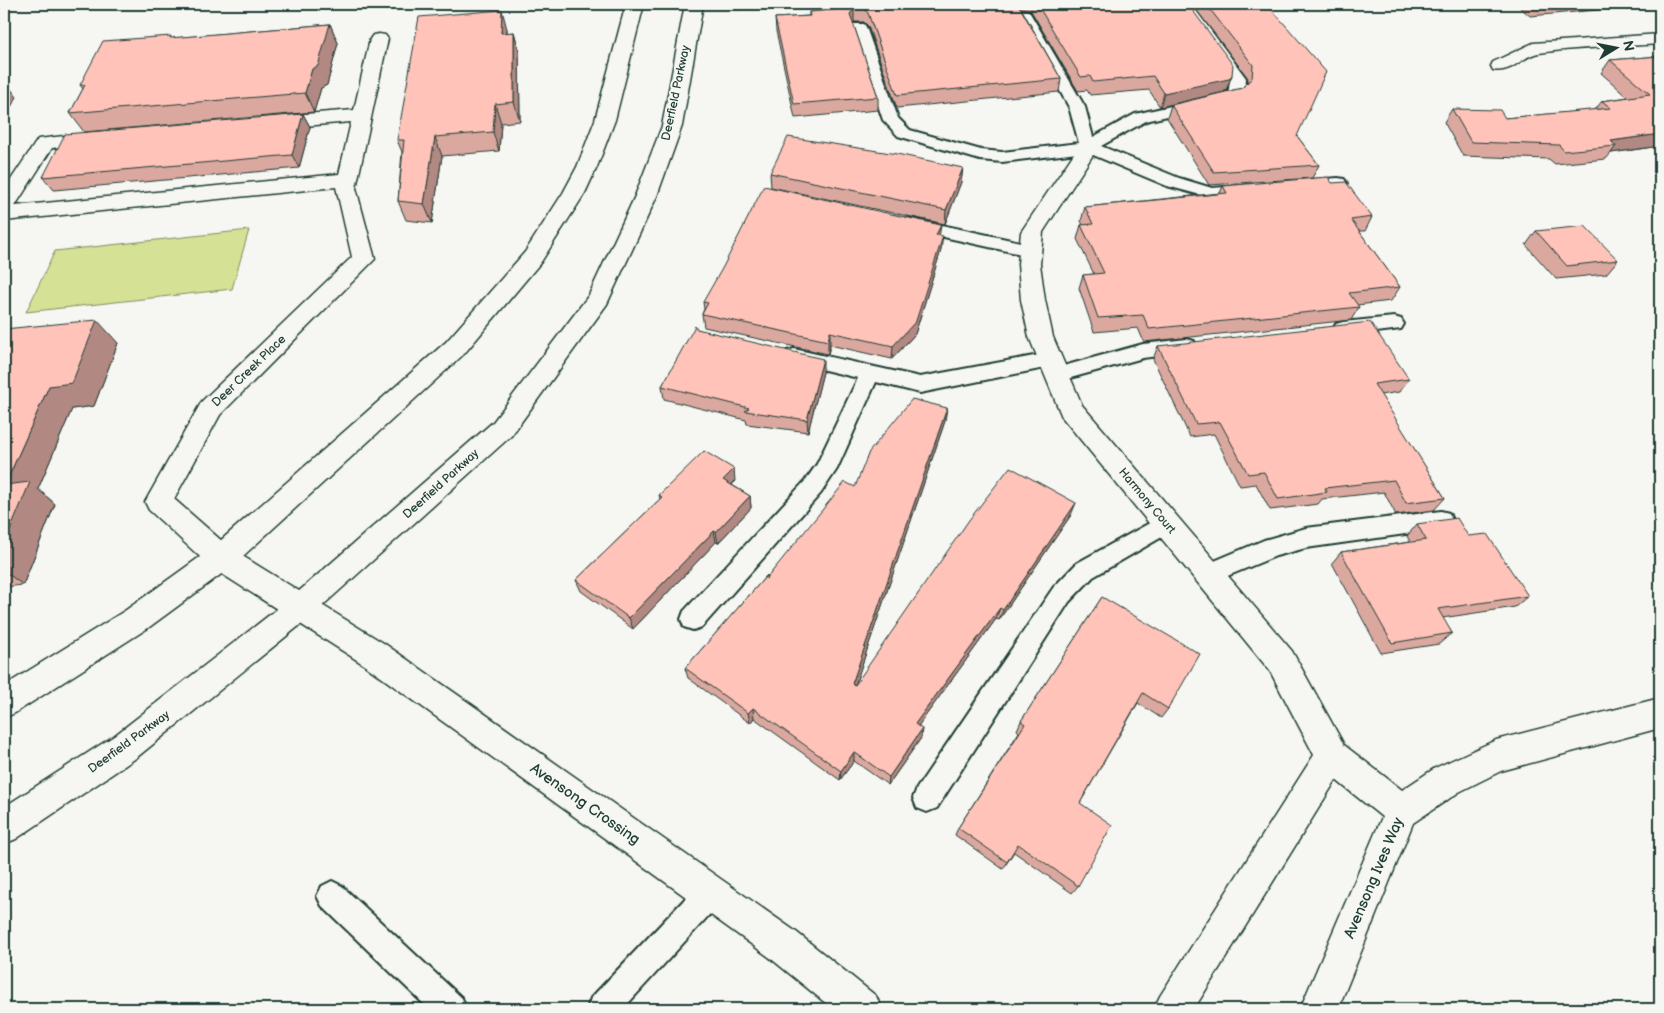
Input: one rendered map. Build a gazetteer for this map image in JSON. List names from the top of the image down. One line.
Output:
{"streets":{"street":["Deerfield Parkway","Deer Creek Place","Harmony Court","Avensong Crossing","Avensong Ives Way"]},"crossings":[["Deerfield Parkway","Deer Creek Place"],["Deerfield Parkway","Avensong Crossing"],["Deer Creek Place","Avensong Crossing"],["Harmony Court","Avensong Ives Way"]],"north":"right"}
